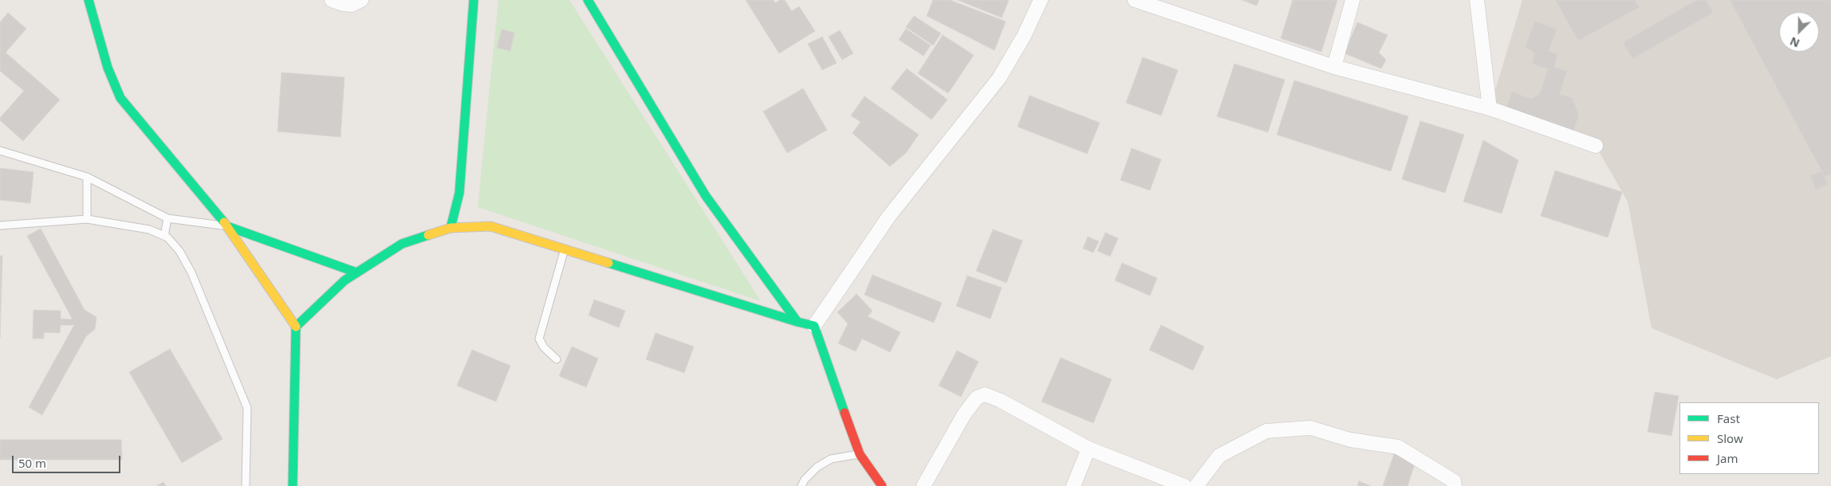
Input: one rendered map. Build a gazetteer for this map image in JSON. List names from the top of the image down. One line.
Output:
{"legend":["Fast","Slow","Jam"],"scale_bar":"50 m","north":"bottom left"}
